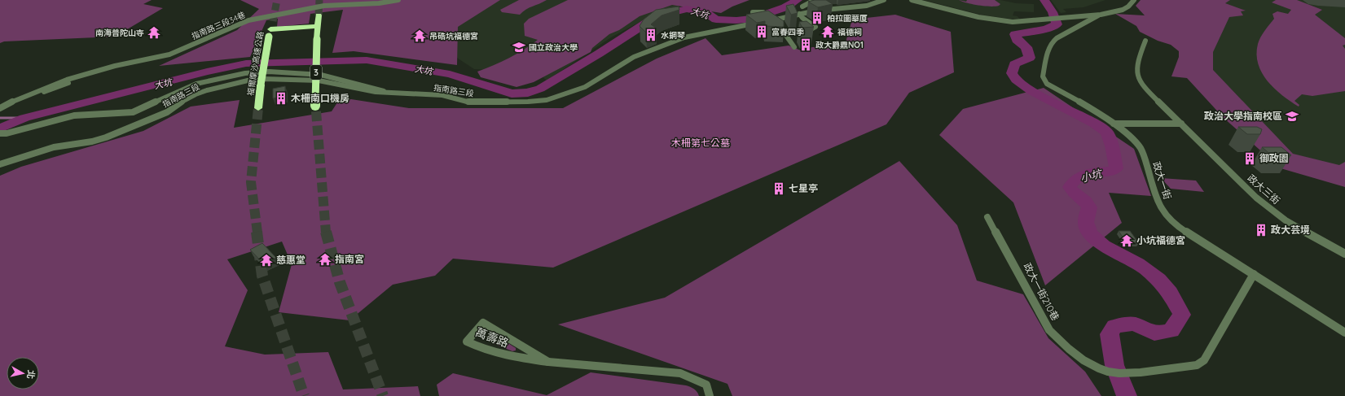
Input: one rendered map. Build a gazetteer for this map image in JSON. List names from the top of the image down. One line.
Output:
{"streets":{"highway":["福爾摩沙高速公路","3"],"street":["指南路三段34巷","指南路三段","政大一街","政大三街","政大一街210巷","萬壽路"]},"crossings":[["政大一街","政大一街210巷"]],"water":["大坑","小坑"],"parks":["木柵第七公墓"],"places":{"building":["柏拉圖華厦","富春四季","水鋼琴","政大爵鼎NO1","木柵南口機房","御政園","七星亭","政大芸境"],"temple":["福德祠","南海普陀山寺","吊硞坑福德宮","小坑福德宮","指南宮","慈惠堂"],"school or university":["國立政治大學","政治大學指南校區"]},"north":"right"}
